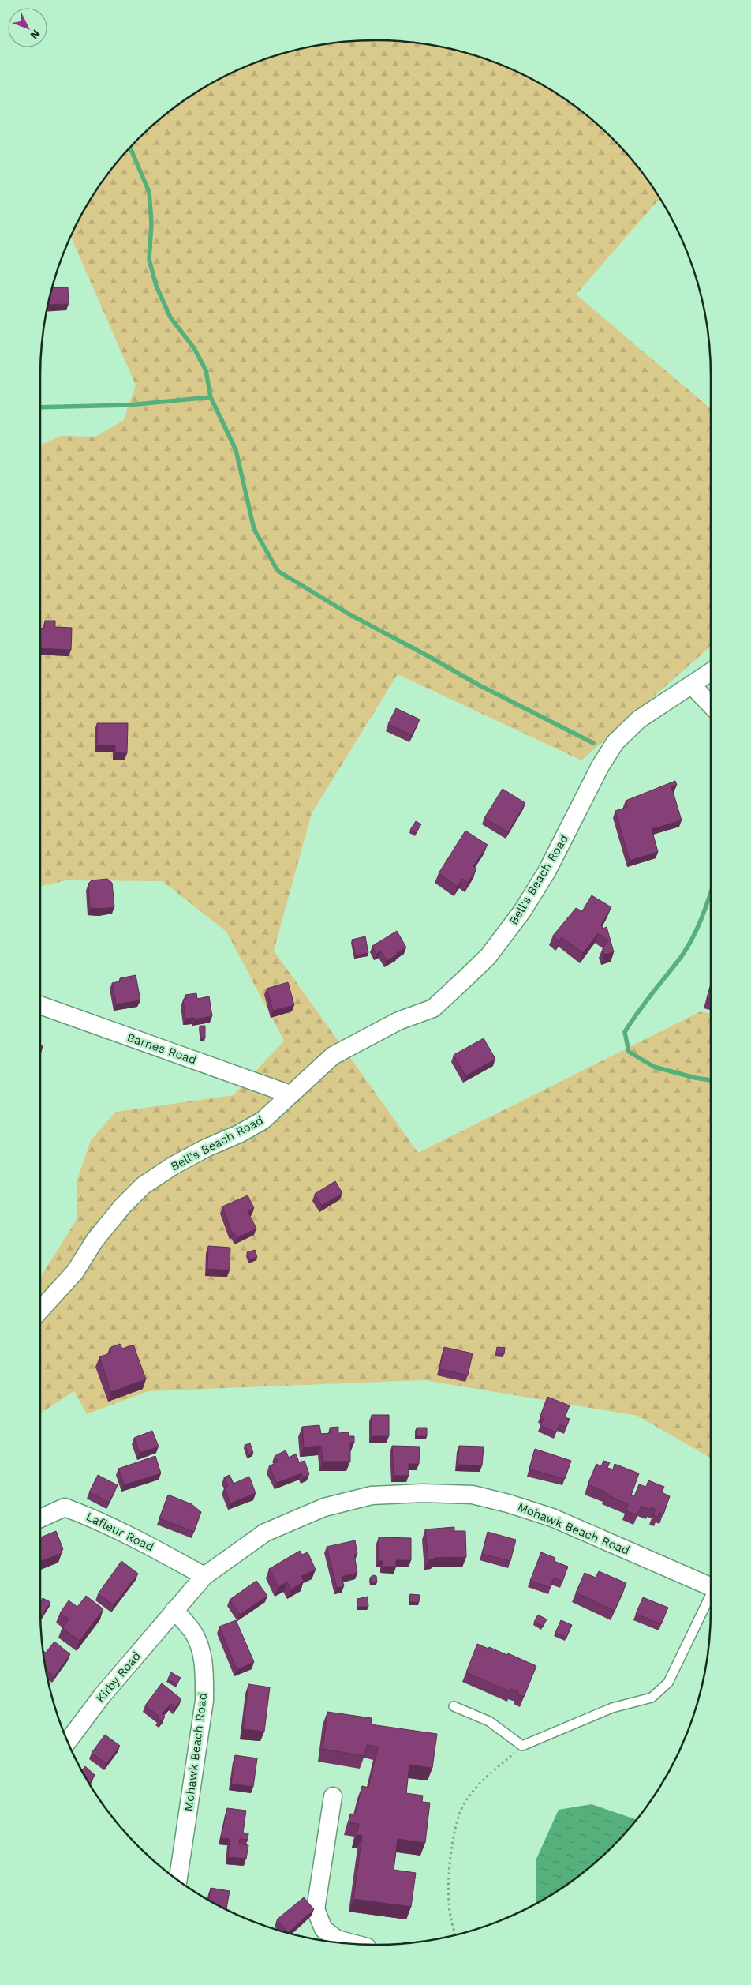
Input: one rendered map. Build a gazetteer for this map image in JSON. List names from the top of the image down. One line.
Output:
{"streets":{"street":["Bell's Beach Road","Barnes Road","Mohawk Beach Road","Lafleur Road","Kirby Road"]},"crossings":[["Bell's Beach Road","Barnes Road"],["Mohawk Beach Road","Lafleur Road"],["Mohawk Beach Road","Kirby Road"]],"north":"bottom right"}
